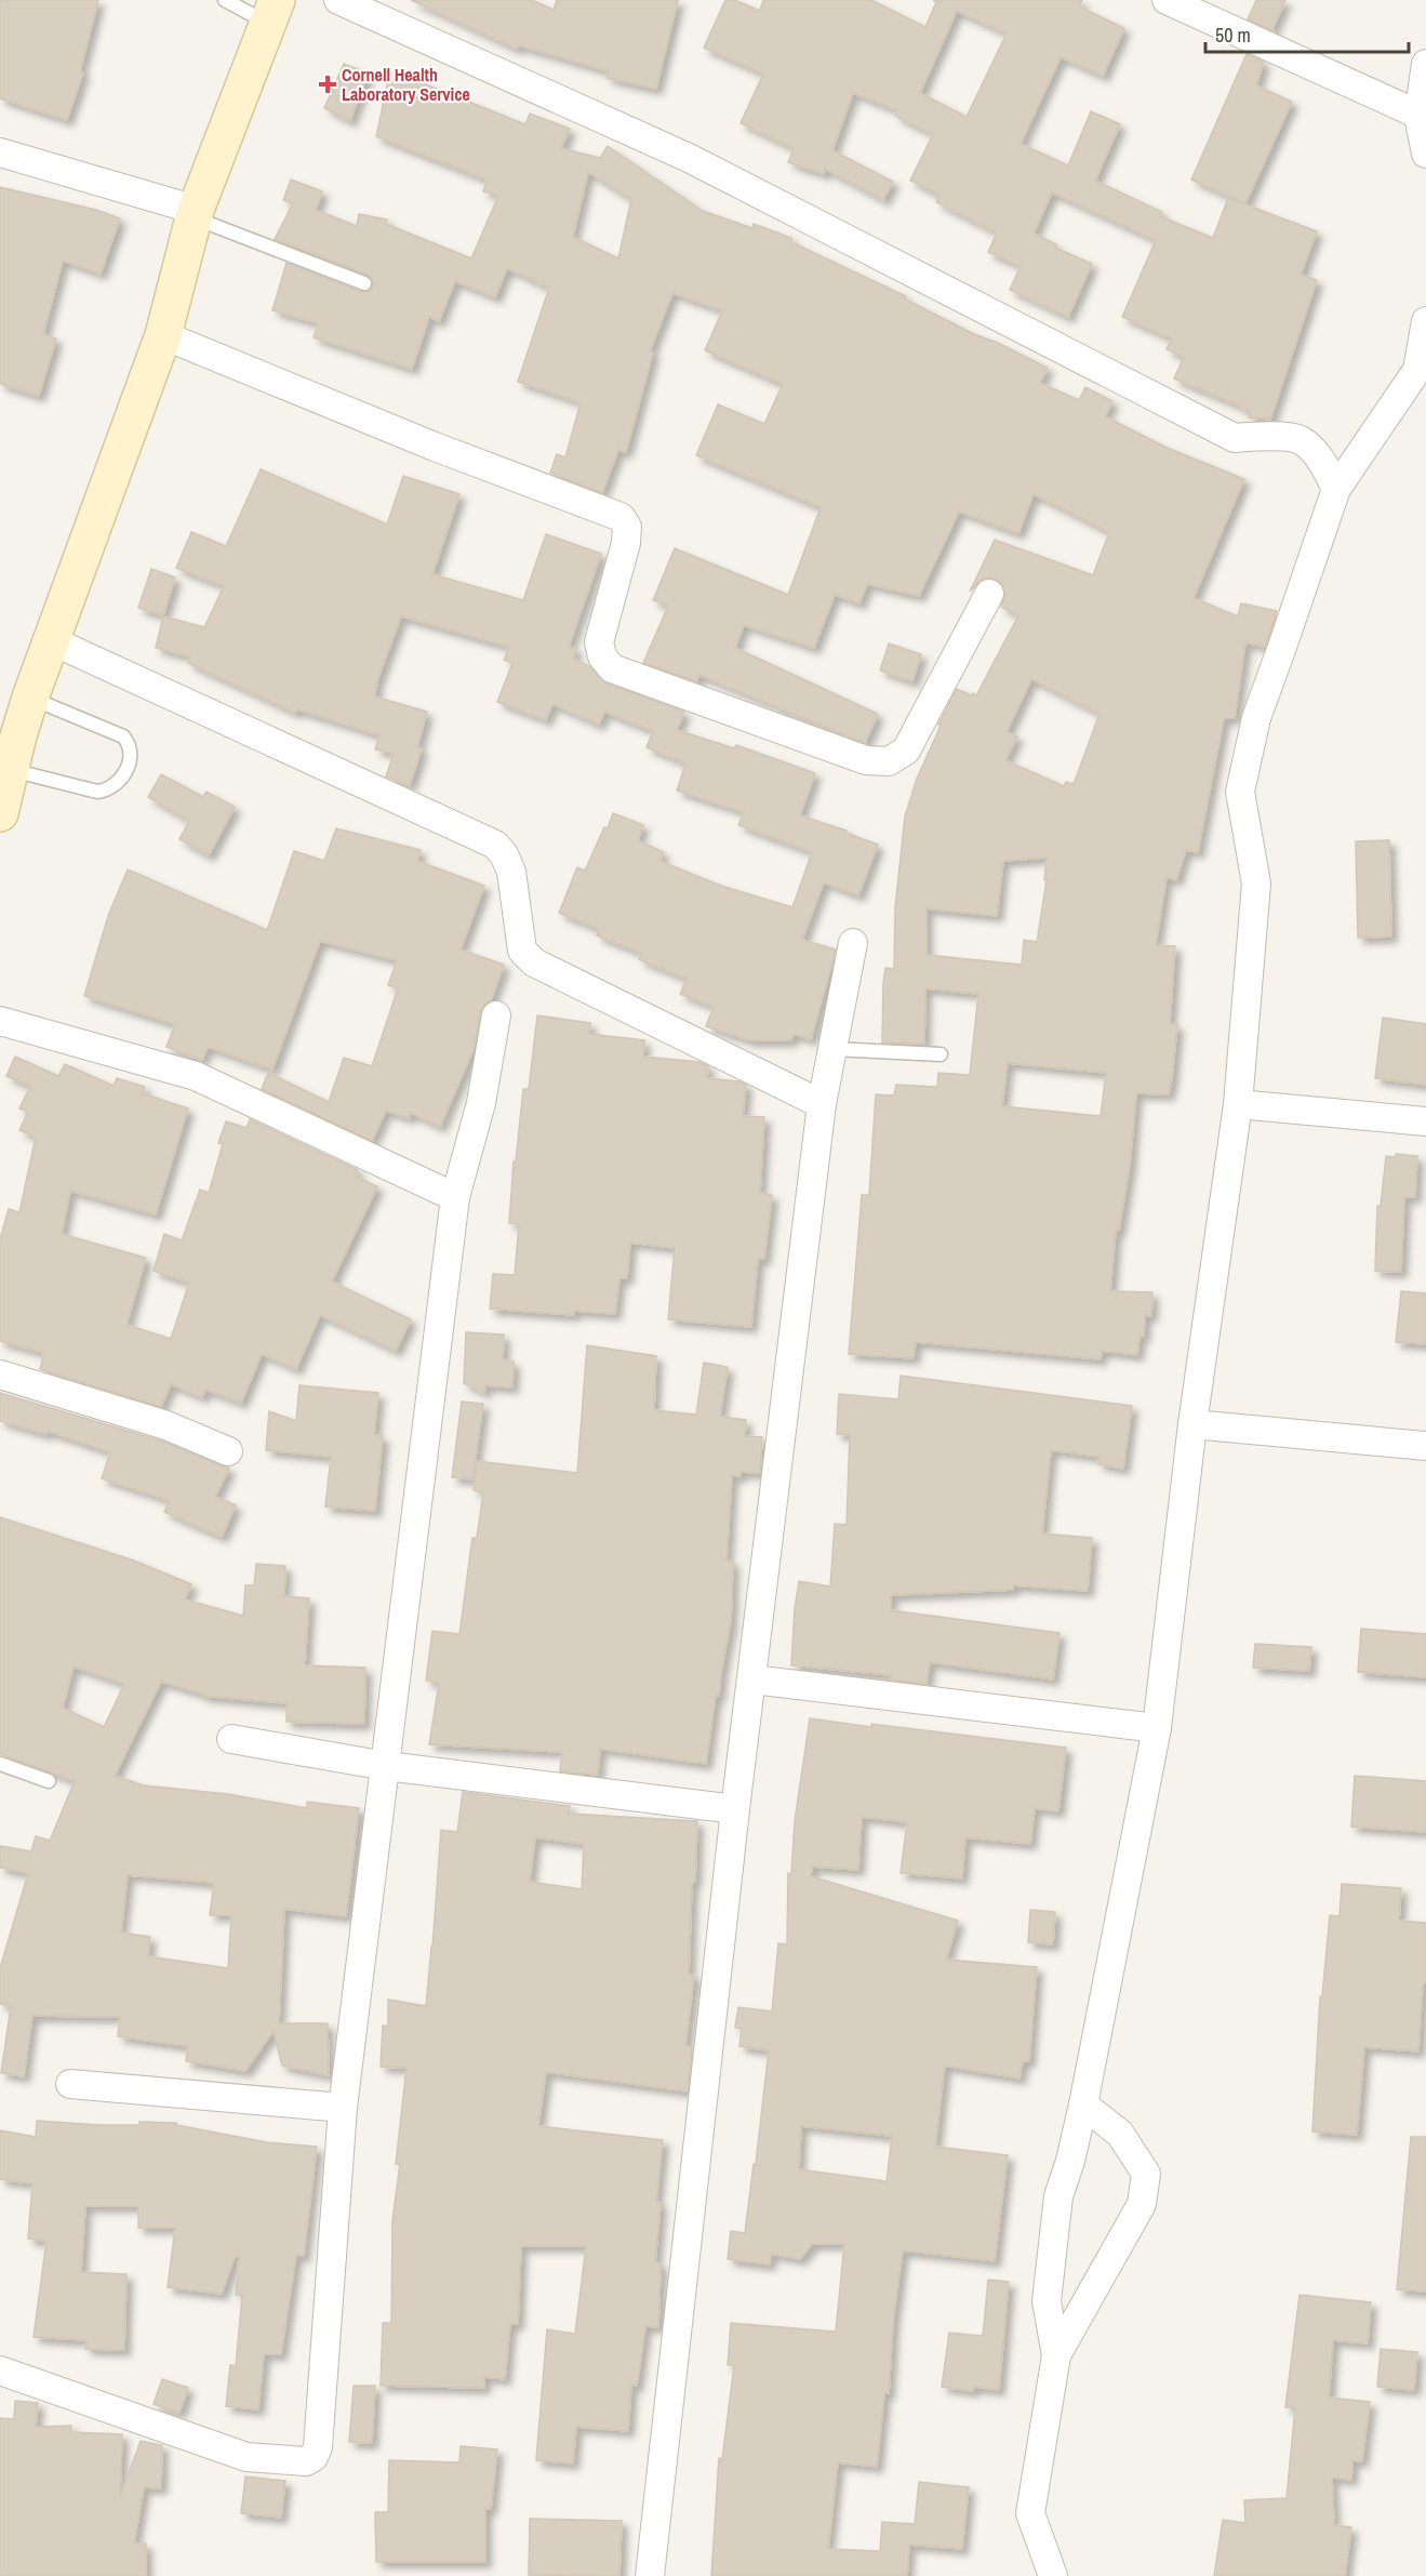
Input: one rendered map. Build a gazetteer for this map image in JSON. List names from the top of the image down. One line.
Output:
{"places":{"health":["Cornell Health Laboratory Service"]},"scale_bar":"50 m"}
